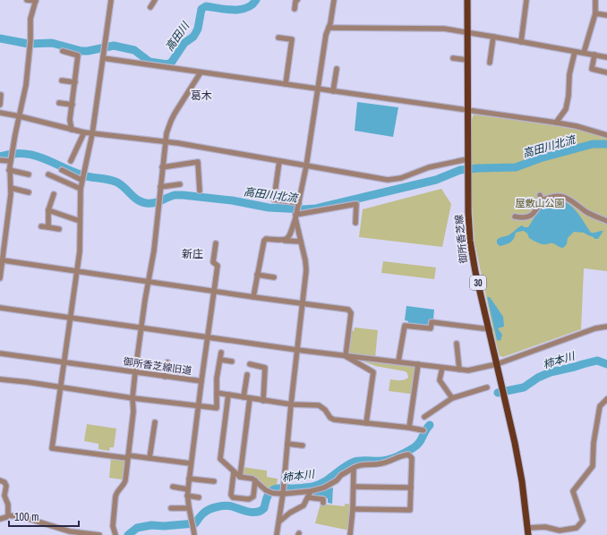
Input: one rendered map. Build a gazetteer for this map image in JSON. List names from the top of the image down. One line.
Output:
{"streets":{"main road":["御所香芝線","30"],"street":["御所香芝線旧道"]},"districts":["葛木","新庄"],"water":["高田川","高田川北流","柿本川"],"parks":["屋敷山公園"],"scale_bar":"100 m"}
